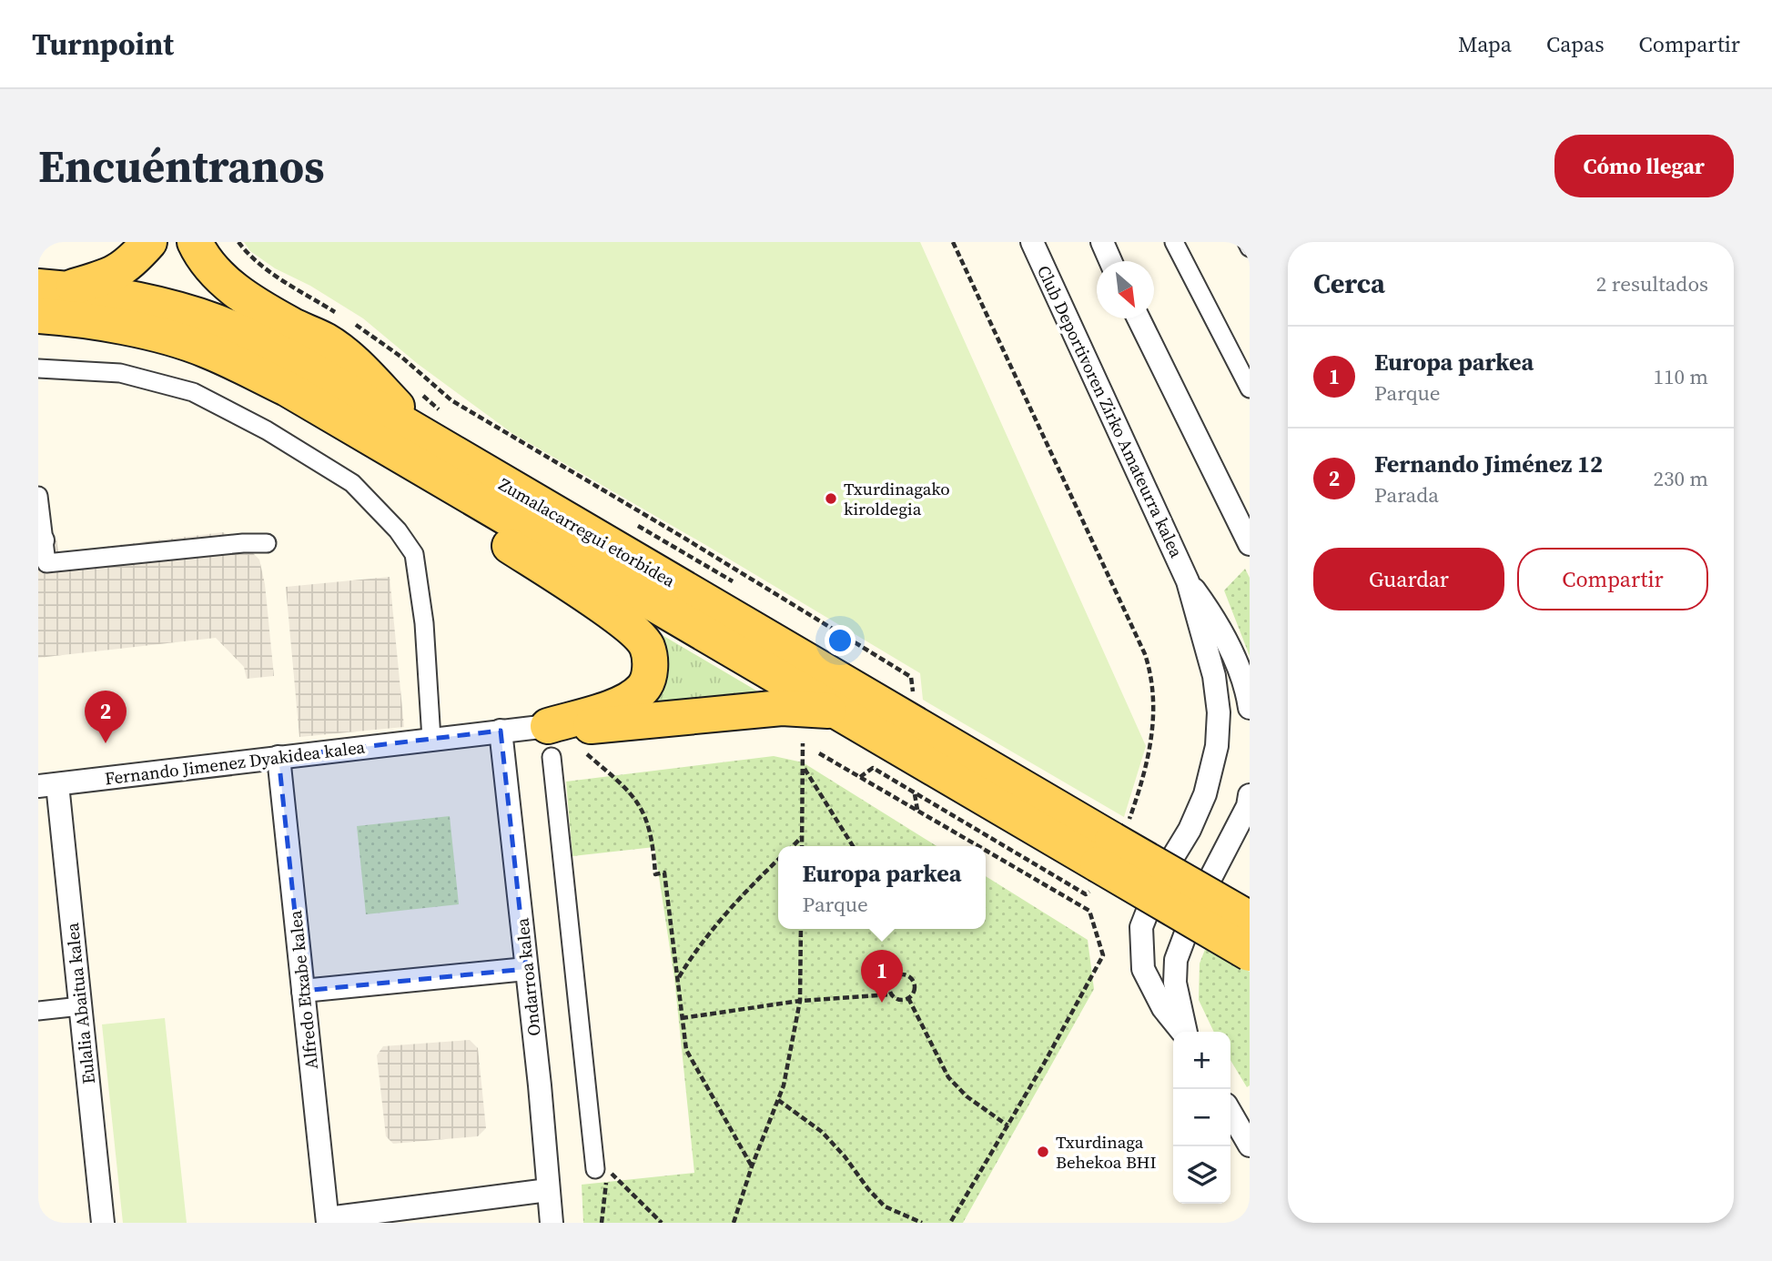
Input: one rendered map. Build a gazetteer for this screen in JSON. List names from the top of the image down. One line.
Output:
{"streets":{"main road":["Zumalacarregui etorbidea"],"street":["Club Deportivoren Zirko Amateurra kalea","Fernando Jimenez Dyakidea kalea","Ondarroa kalea","Alfredo Etxabe kalea","Eulalia Abaitua kalea"]},"crossings":[["Fernando Jimenez Dyakidea kalea","Ondarroa kalea"],["Fernando Jimenez Dyakidea kalea","Alfredo Etxabe kalea"],["Fernando Jimenez Dyakidea kalea","Eulalia Abaitua kalea"]],"places":["Txurdinagako kiroldegia","Txurdinaga Behekoa BHI"],"north":"bottom right","page":{"header":"Turnpoint","nav":["Mapa","Capas","Compartir"],"buttons":["Cómo llegar",["Guardar","Compartir"]],"title":"Encuéntranos","heading":["Cerca","2 resultados"],"list":[{"mark":"1","name":"Europa parkea","note":"Parque","value":"110 m"},{"mark":"2","name":"Fernando Jiménez 12","note":"Parada","value":"230 m"}],"pins":["2","1"],"popup":["Europa parkea","Parque"],"map_buttons":["+","−"]}}
